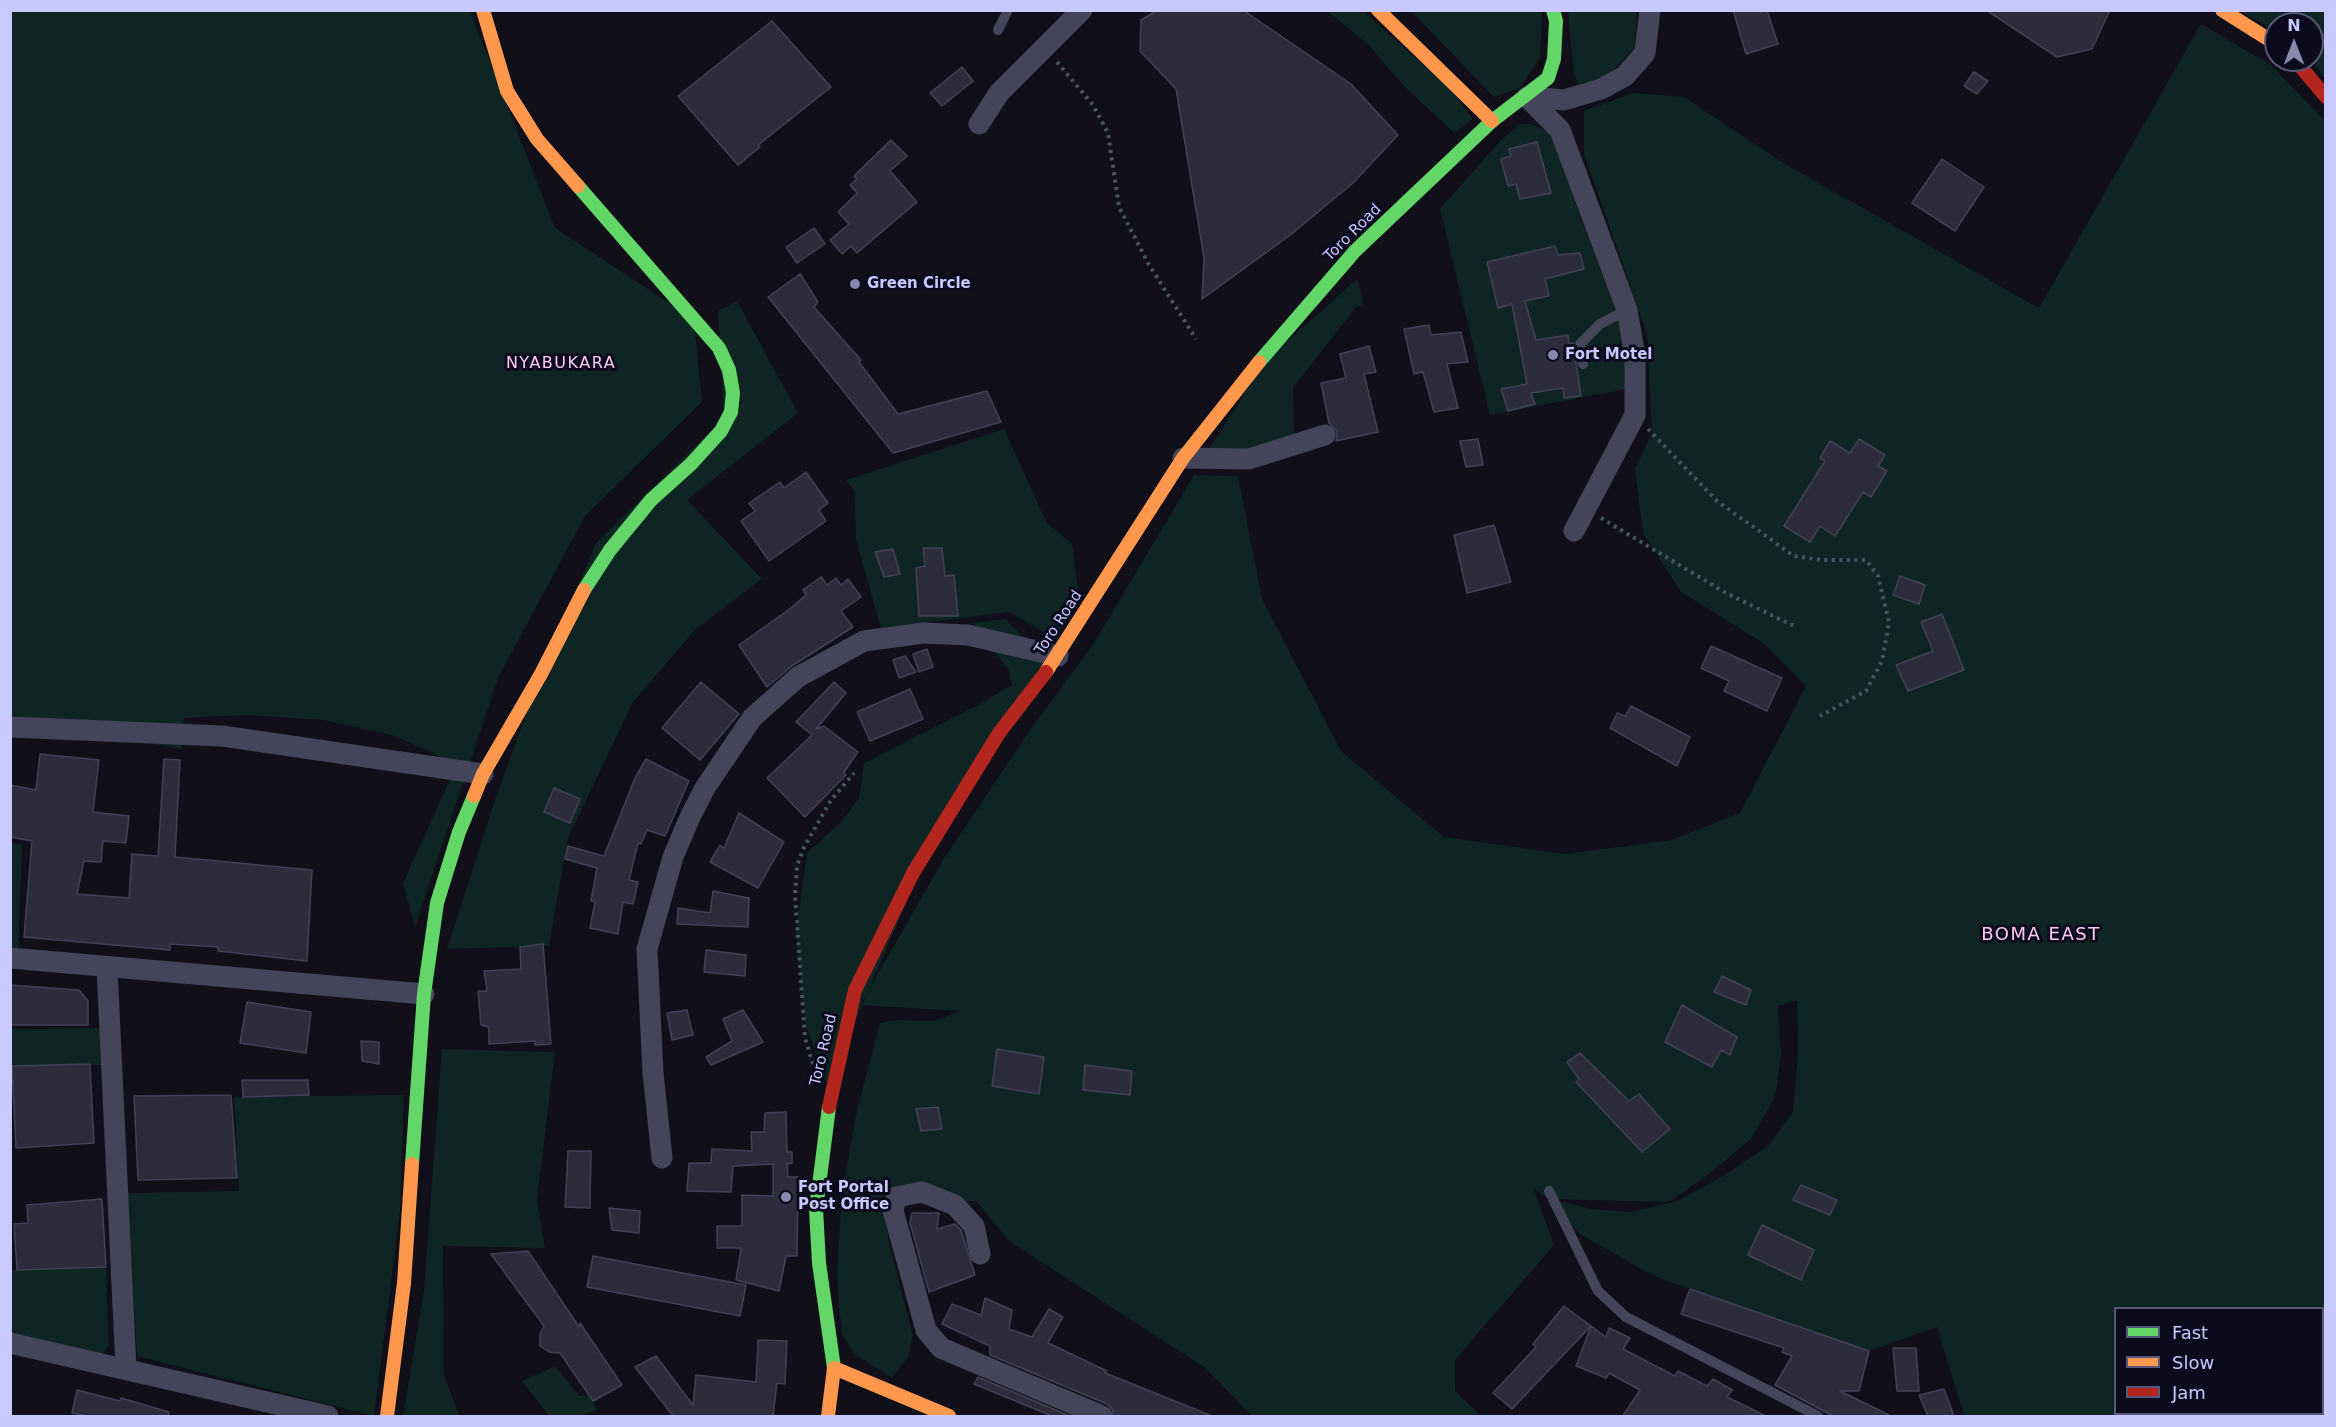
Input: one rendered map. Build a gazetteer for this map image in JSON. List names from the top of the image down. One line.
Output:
{"streets":{"main road":["Toro Road"]},"districts":["NYABUKARA","BOMA EAST"],"places":["Green Circle","Fort Motel","Fort Portal Post Office"],"legend":["Fast","Slow","Jam"],"north":"top"}
